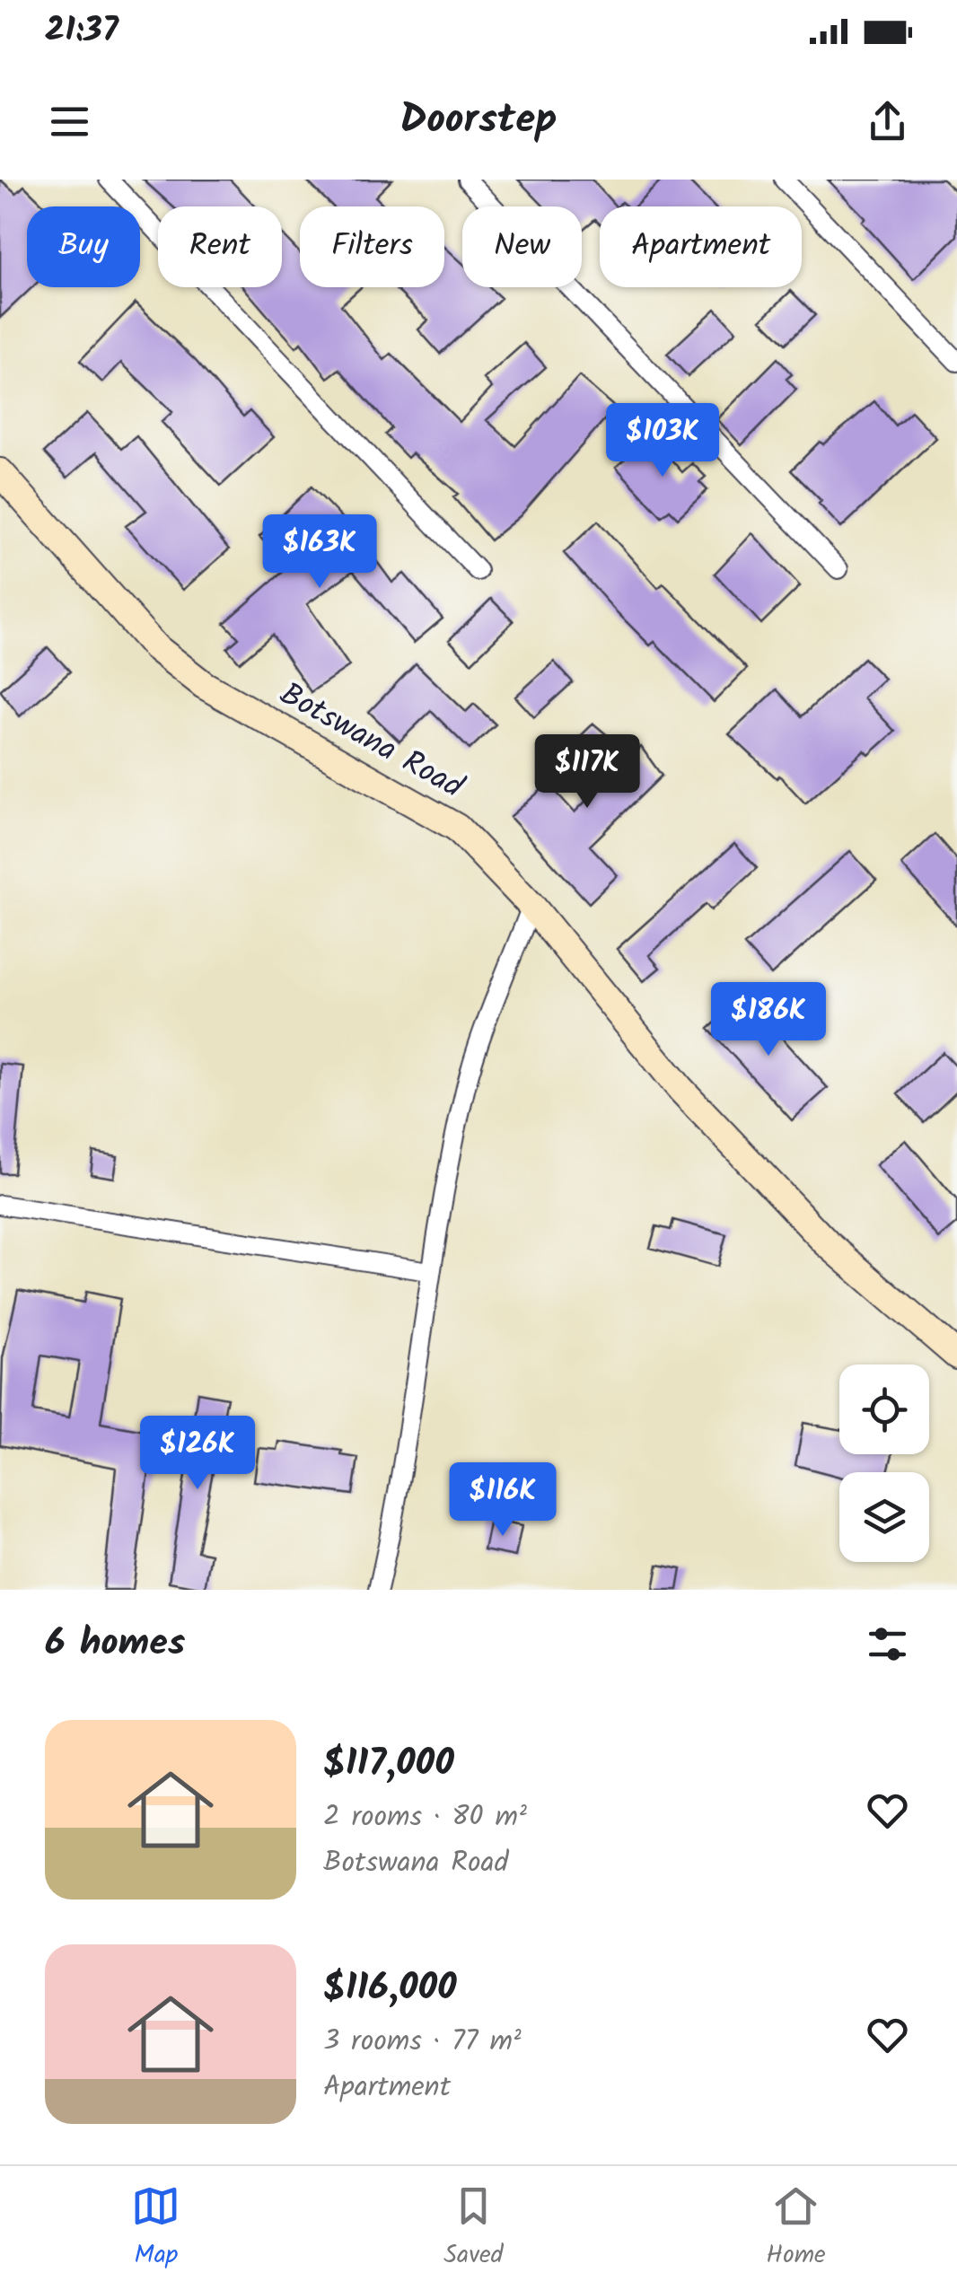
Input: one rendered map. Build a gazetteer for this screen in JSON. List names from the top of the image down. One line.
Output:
{"streets":{"street":["Botswana Road"]},"page":{"status":"21:37","header":"Doorstep","chip":["Buy","Rent","Filters","New","Apartment"],"price":["$103K","$163K","$117K","$186K","$126K","$116K"],"heading":"6 homes","list":[{"name":"$117,000","note":"2 rooms · 80 m² · Botswana Road"},{"name":"$116,000","note":"3 rooms · 77 m² · Apartment"}],"tabs":["Map","Saved","Home"]}}
